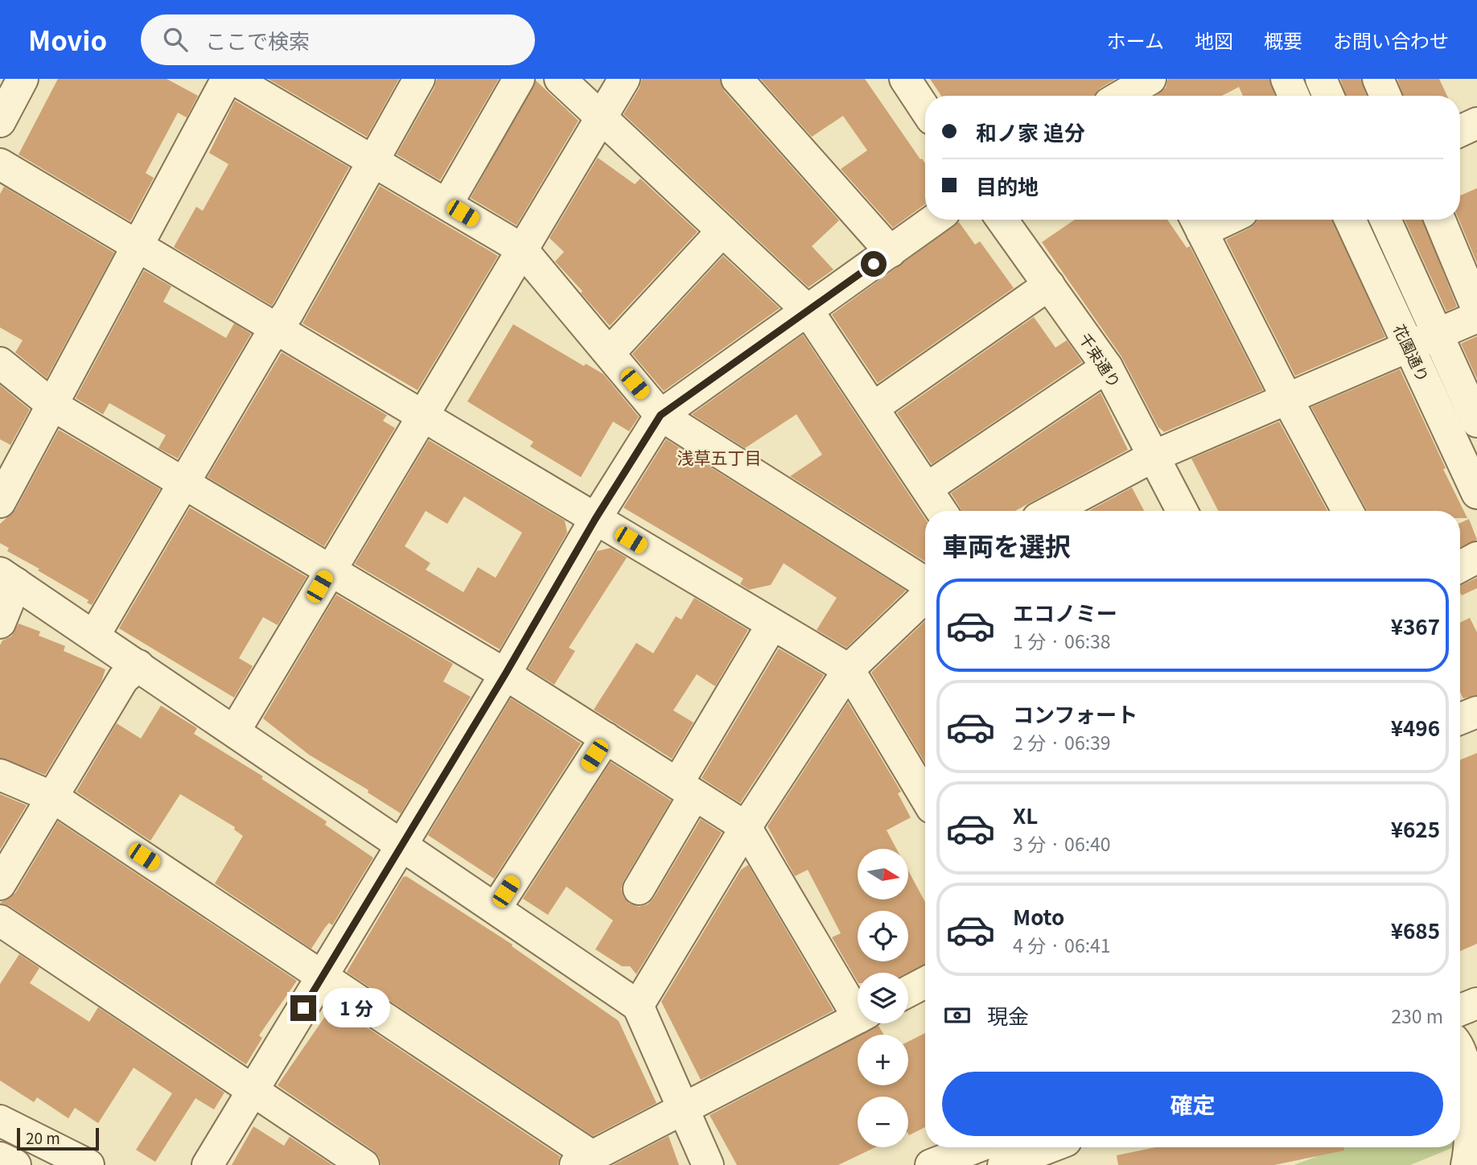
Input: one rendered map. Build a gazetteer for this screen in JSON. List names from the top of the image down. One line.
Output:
{"streets":{"street":["花園通り","千束通り"]},"districts":["浅草五丁目"],"scale_bar":"20 m","north":"right","page":{"header":"Movio","search":"ここで検索","nav":["ホーム","地図","概要","お問い合わせ"],"banner":["和ノ家 追分","目的地"],"heading":"車両を選択","list":[{"name":"エコノミー","note":"1 分 · 06:38","value":"¥367"},{"name":"コンフォート","note":"2 分 · 06:39","value":"¥496"},{"name":"XL","note":"3 分 · 06:40","value":"¥625"},{"name":"Moto","note":"4 分 · 06:41","value":"¥685"}],"map_buttons":["+","−"],"pay":["現金","230 m"],"bubble":"1 分","buttons":"確定","scale":"20 m"}}
